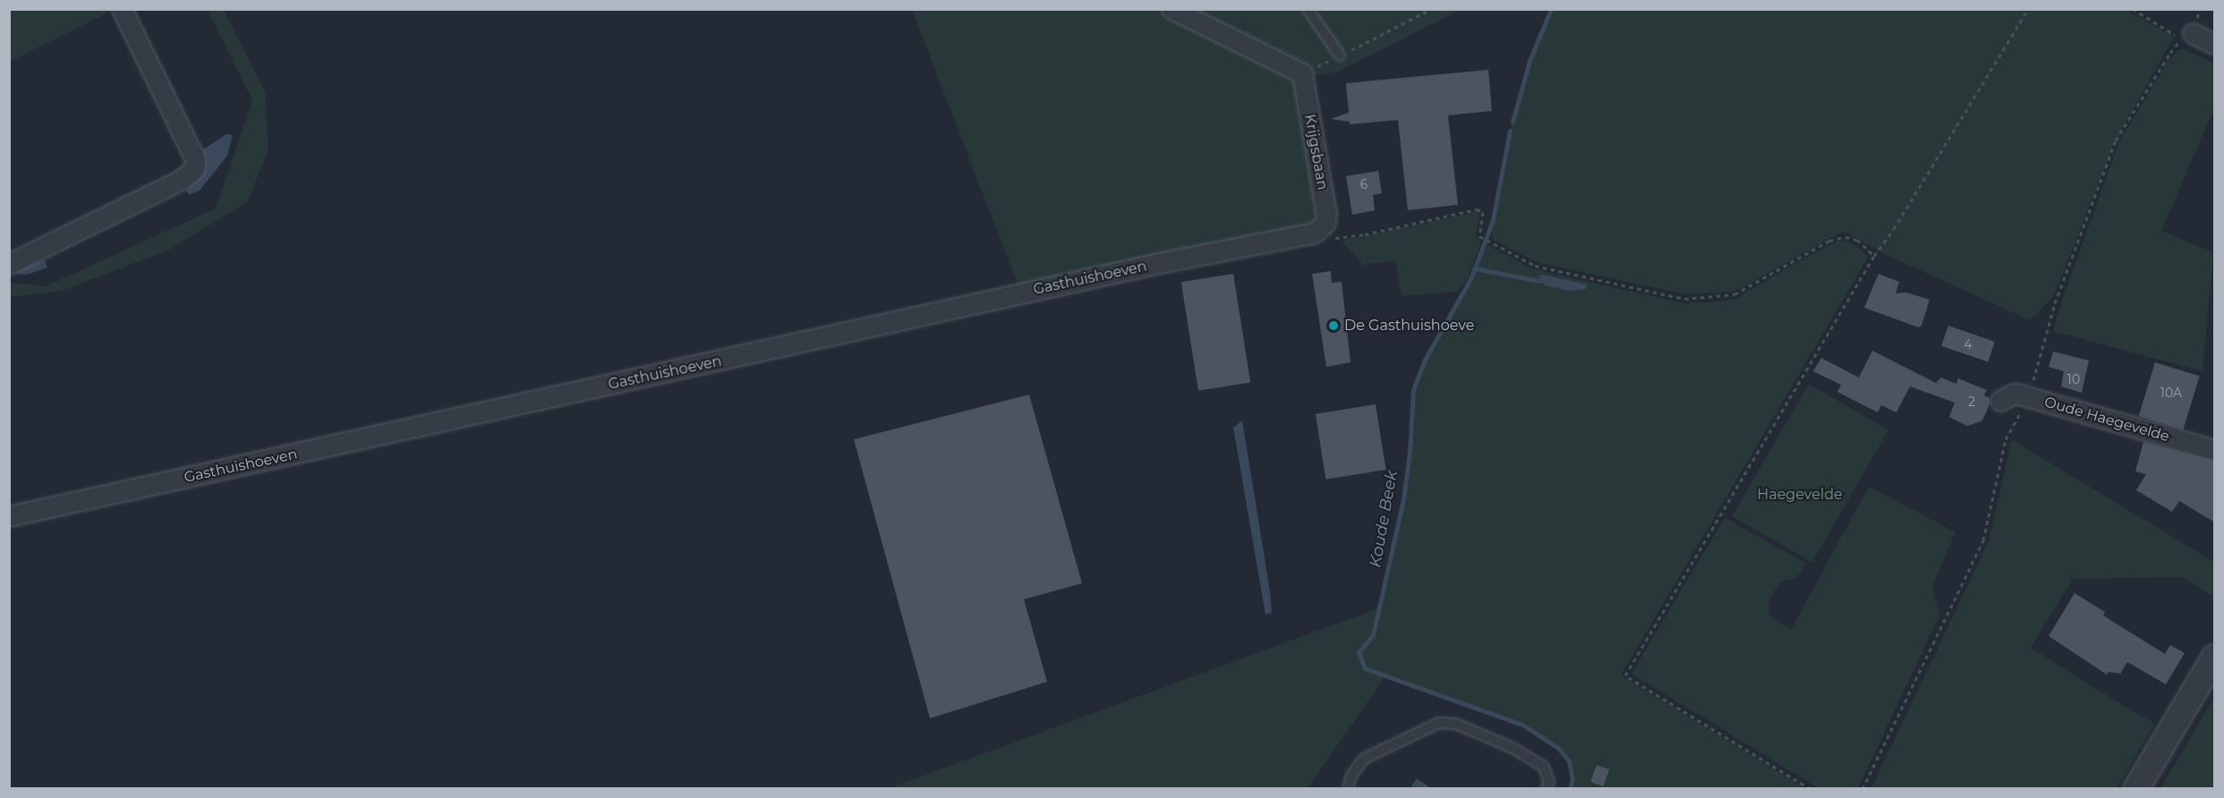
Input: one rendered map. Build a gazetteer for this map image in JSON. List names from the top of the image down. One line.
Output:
{"streets":{"street":["Krijgsbaan","Gasthuishoeven","Oude Haegevelde"]},"crossings":[["Krijgsbaan","Gasthuishoeven"]],"water":["Koude Beek"],"parks":["Haegevelde"],"places":["De Gasthuishoeve"],"house_numbers":["6","4","10","10A","2"]}
